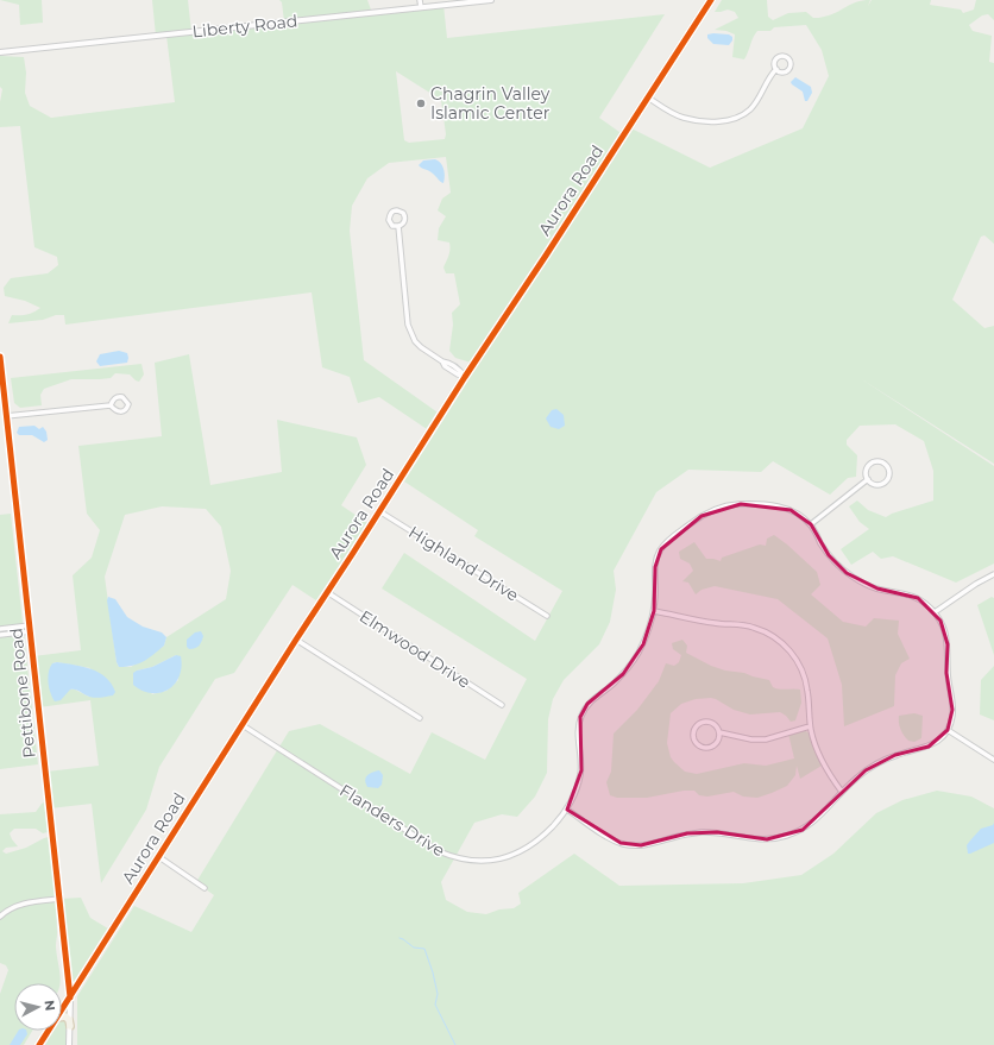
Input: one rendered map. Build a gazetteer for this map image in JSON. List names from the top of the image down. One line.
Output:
{"streets":{"main road":["Aurora Road"],"street":["Liberty Road","Highland Drive","Elmwood Drive","Pettibone Road","Flanders Drive"]},"crossings":[["Aurora Road","Highland Drive"],["Aurora Road","Elmwood Drive"],["Aurora Road","Pettibone Road"],["Aurora Road","Flanders Drive"]],"places":["Chagrin Valley Islamic Center"],"north":"right"}
